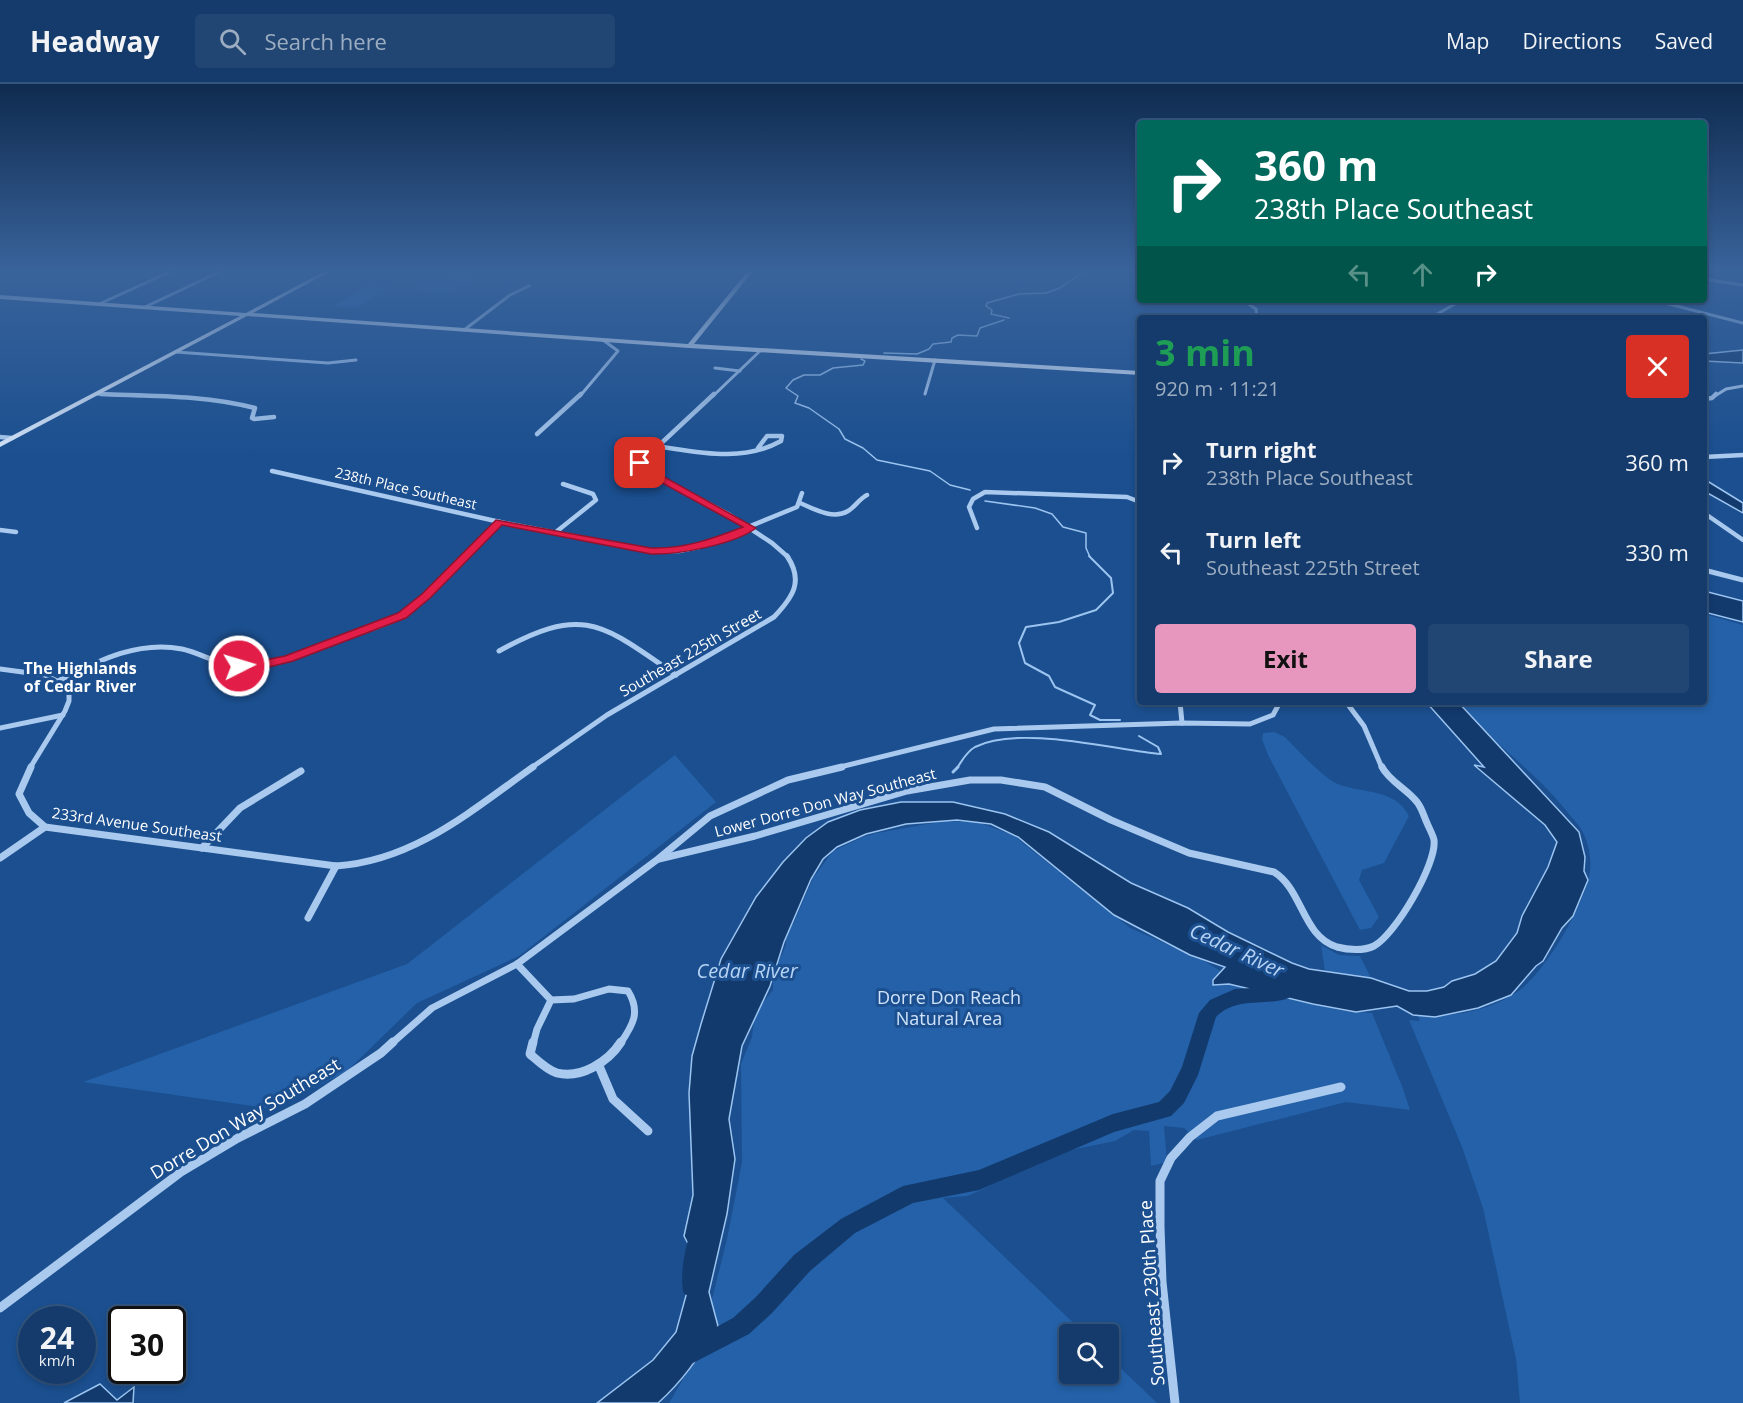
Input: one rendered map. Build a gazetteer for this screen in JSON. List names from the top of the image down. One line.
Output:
{"streets":{"street":["238th Place Southeast","Southeast 225th Street","Lower Dorre Don Way Southeast","233rd Avenue Southeast","Dorre Don Way Southeast","Southeast 230th Place"]},"crossings":[["238th Place Southeast","Southeast 225th Street"],["Southeast 225th Street","233rd Avenue Southeast"],["Lower Dorre Don Way Southeast","Dorre Don Way Southeast"]],"districts":["The Highlands of Cedar River"],"water":["Cedar River"],"parks":["Dorre Don Reach Natural Area"],"page":{"header":"Headway","search":"Search here","nav":["Map","Directions","Saved"],"turn":["360 m","238th Place Southeast"],"heading":["3 min","920 m · 11:21"],"list":[{"name":"Turn right","note":"238th Place Southeast","value":"360 m"},{"name":"Turn left","note":"Southeast 225th Street","value":"330 m"}],"buttons":["Exit","Share"],"speed":"24 km/h","limit":"30"}}
